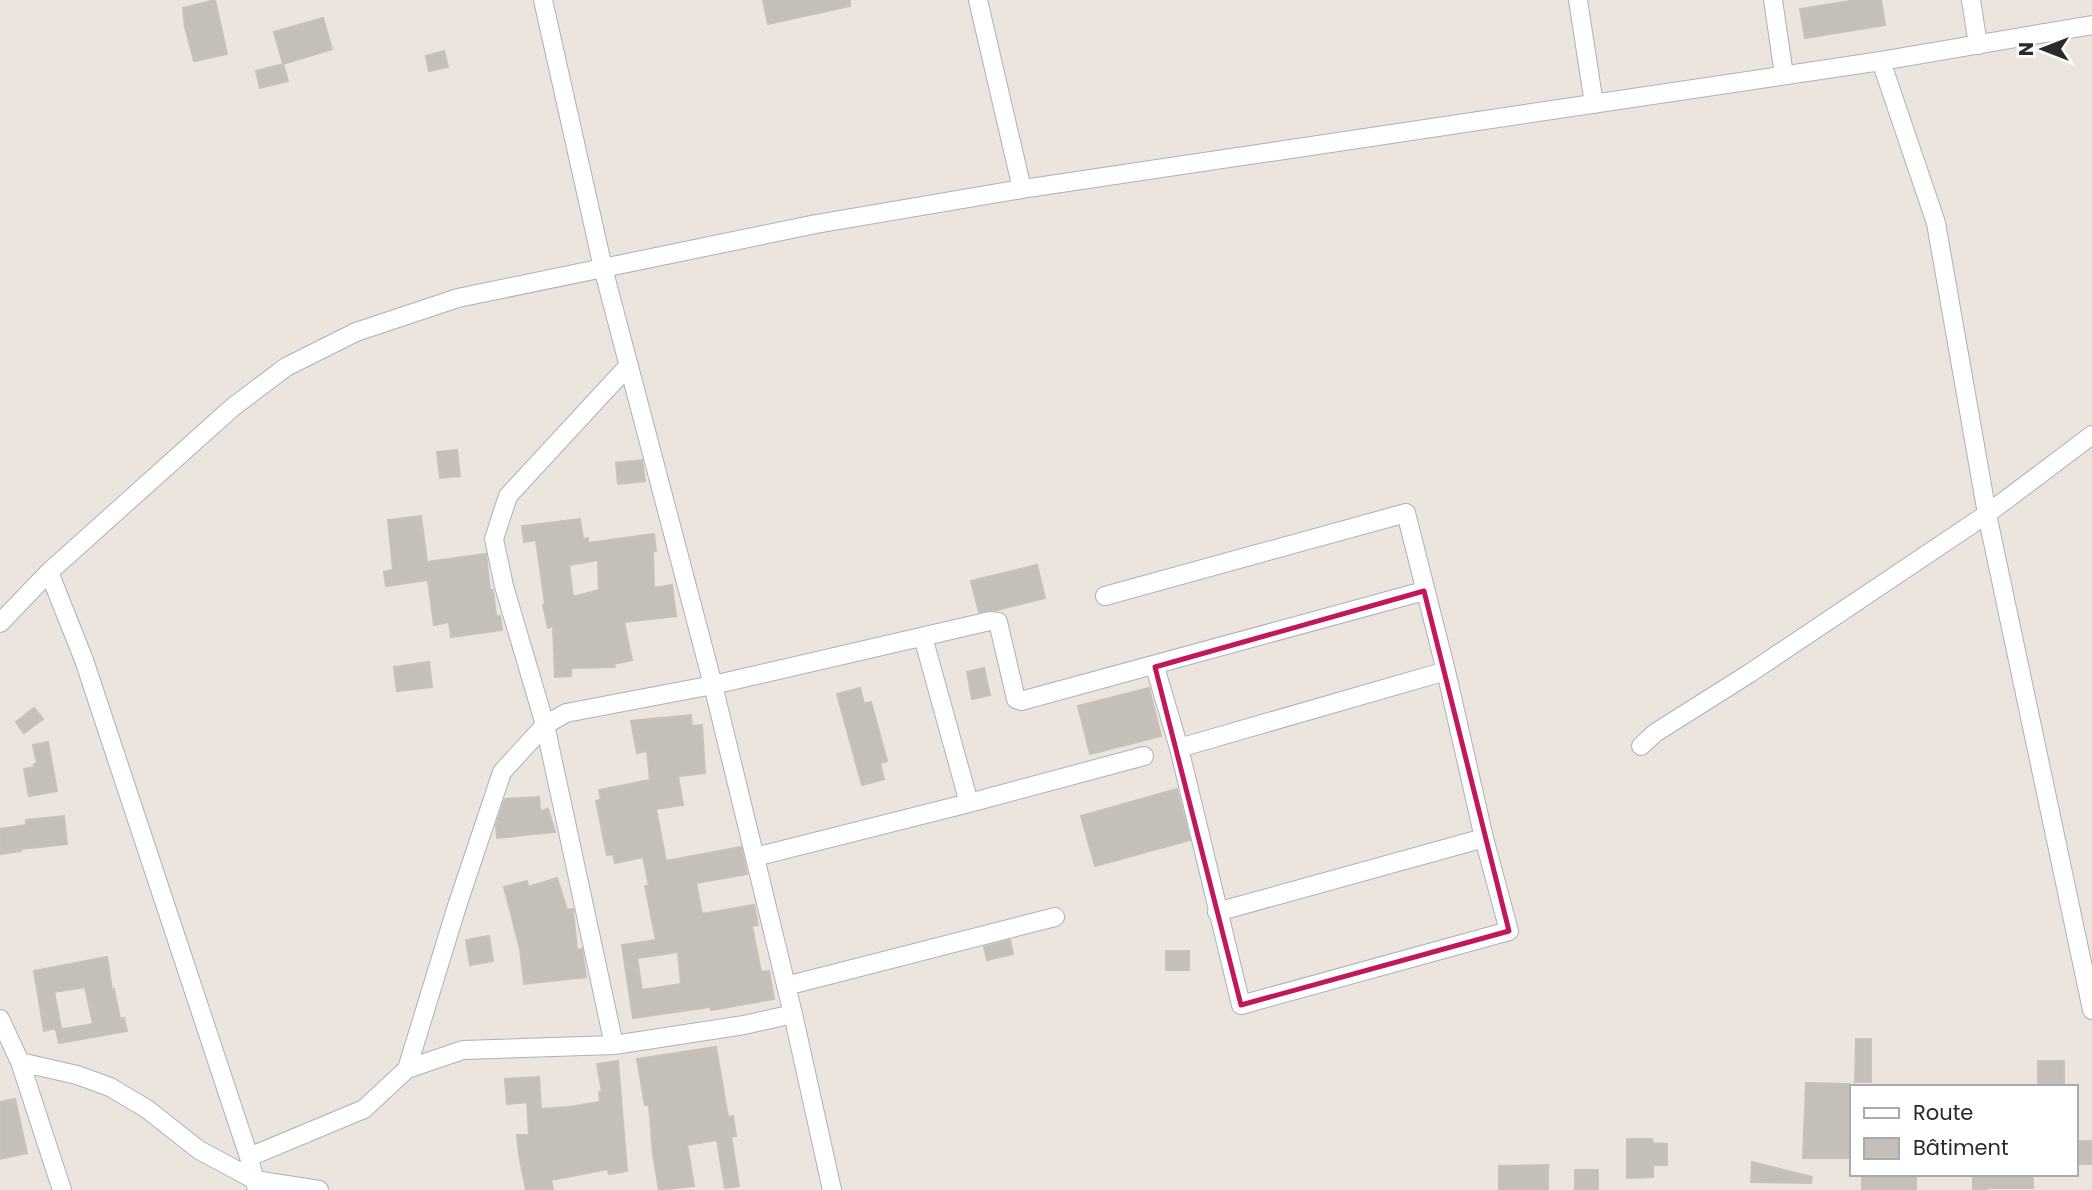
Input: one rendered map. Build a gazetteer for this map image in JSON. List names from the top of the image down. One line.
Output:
{"legend":["Route","Bâtiment"],"north":"left"}
